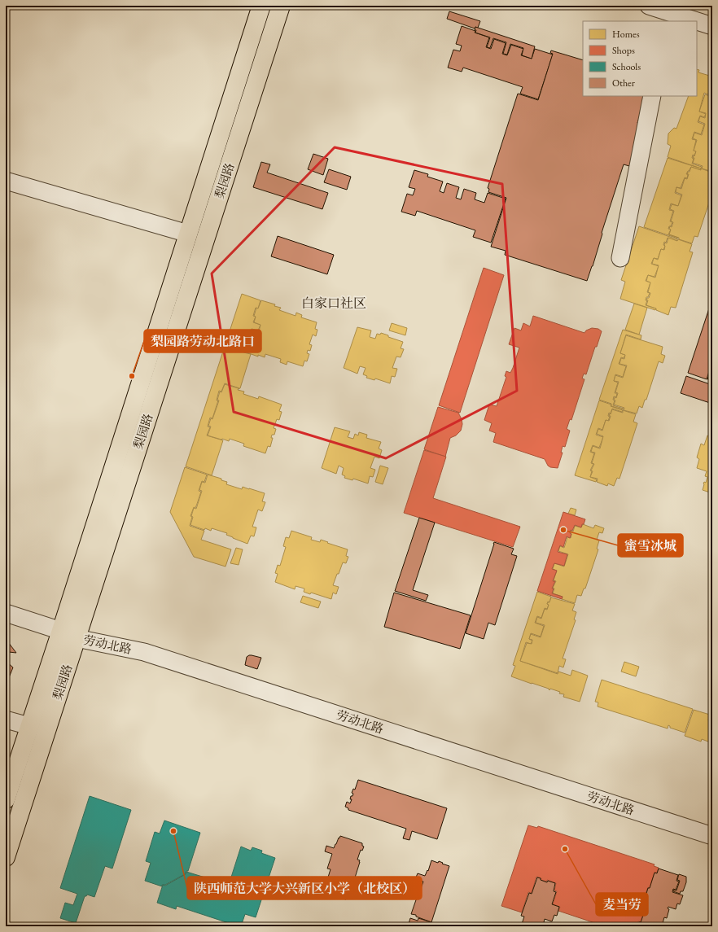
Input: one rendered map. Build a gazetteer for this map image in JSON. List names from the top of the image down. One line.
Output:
{"streets":{"main road":["梨园路"],"street":["劳动北路"]},"crossings":[["梨园路","劳动北路"]],"districts":["白家口社区"],"places":["梨园路劳动北路口","蜜雪冰城","陕西师范大学大兴新区小学（北校区）","麦当劳"],"legend":["Homes","Shops","Schools","Other"]}
